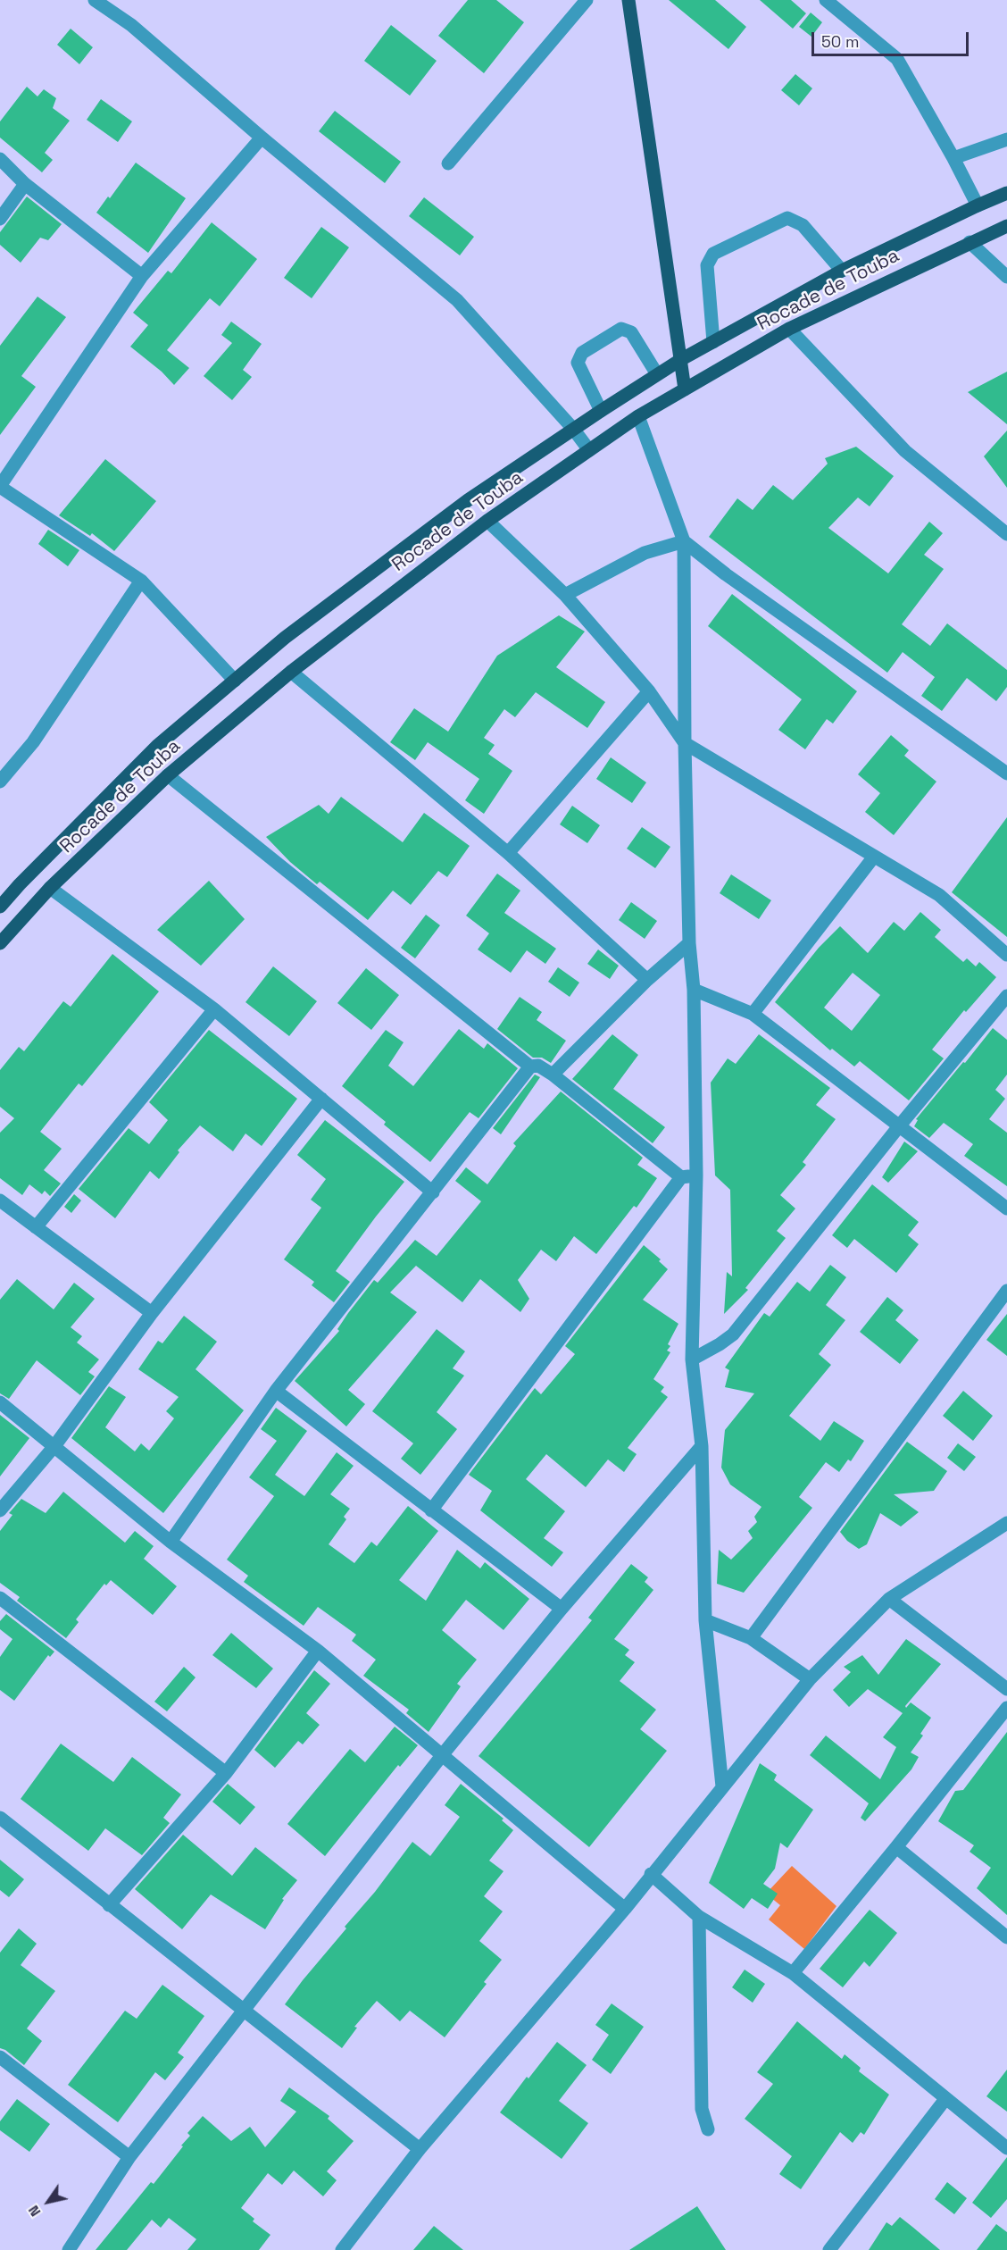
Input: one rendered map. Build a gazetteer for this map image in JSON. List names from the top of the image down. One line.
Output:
{"streets":{"main road":["Rocade de Touba"]},"scale_bar":"50 m","north":"bottom left"}
